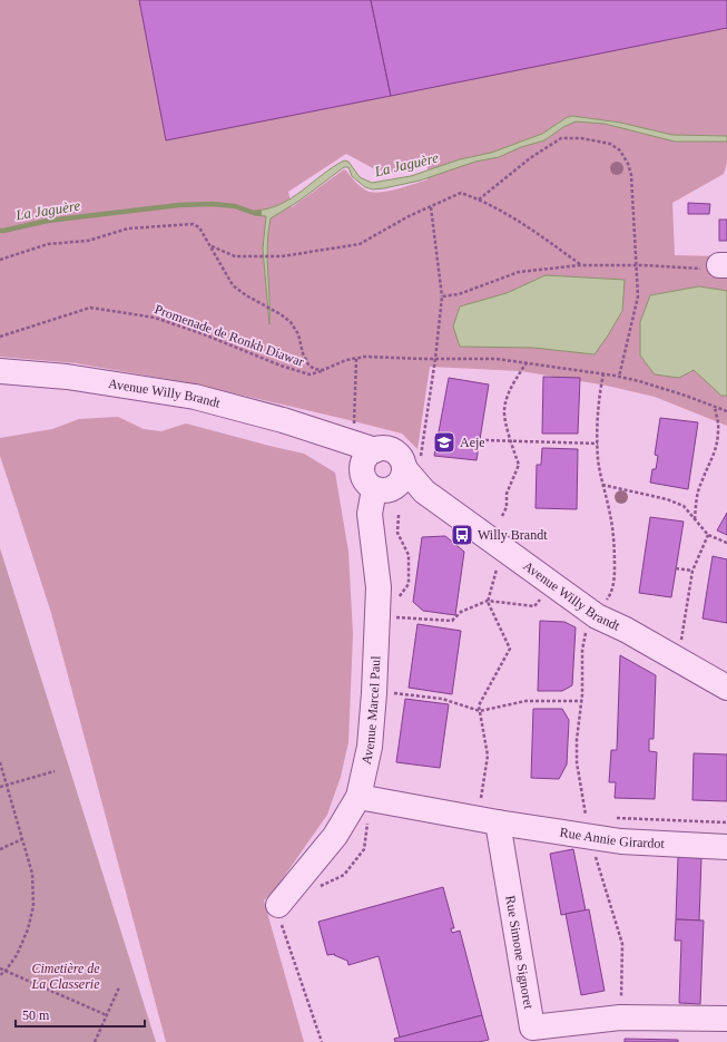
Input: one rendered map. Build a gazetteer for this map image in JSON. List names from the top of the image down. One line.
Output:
{"streets":{"street":["Avenue Willy Brandt","Avenue Marcel Paul","Rue Annie Girardot","Rue Simone Signoret"],"path":["Promenade de Ronkh Diawar"]},"crossings":[["Avenue Willy Brandt","Avenue Marcel Paul"],["Rue Annie Girardot","Rue Simone Signoret"]],"water":["La Jaguère"],"parks":["Cimetière de La Classerie"],"places":{"school or university":["Aeje"],"bus stop":["Willy Brandt"]},"scale_bar":"50 m"}
